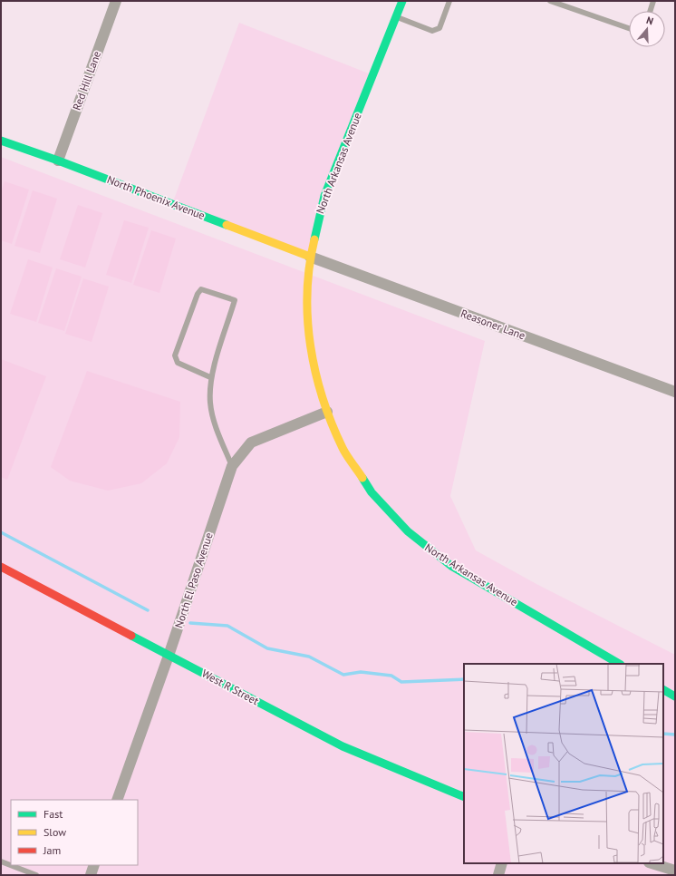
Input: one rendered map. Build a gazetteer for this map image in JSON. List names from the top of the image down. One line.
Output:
{"streets":{"main road":["North Arkansas Avenue","North Phoenix Avenue","West R Street"],"street":["Red Hill Lane","Reasoner Lane","North El Paso Avenue"]},"crossings":[["Red Hill Lane","North Phoenix Avenue"],["North Arkansas Avenue","North Phoenix Avenue"],["North Arkansas Avenue","Reasoner Lane"],["North Arkansas Avenue","North El Paso Avenue"],["North Phoenix Avenue","Reasoner Lane"],["North El Paso Avenue","West R Street"]],"legend":["Fast","Slow","Jam"],"north":"top"}
